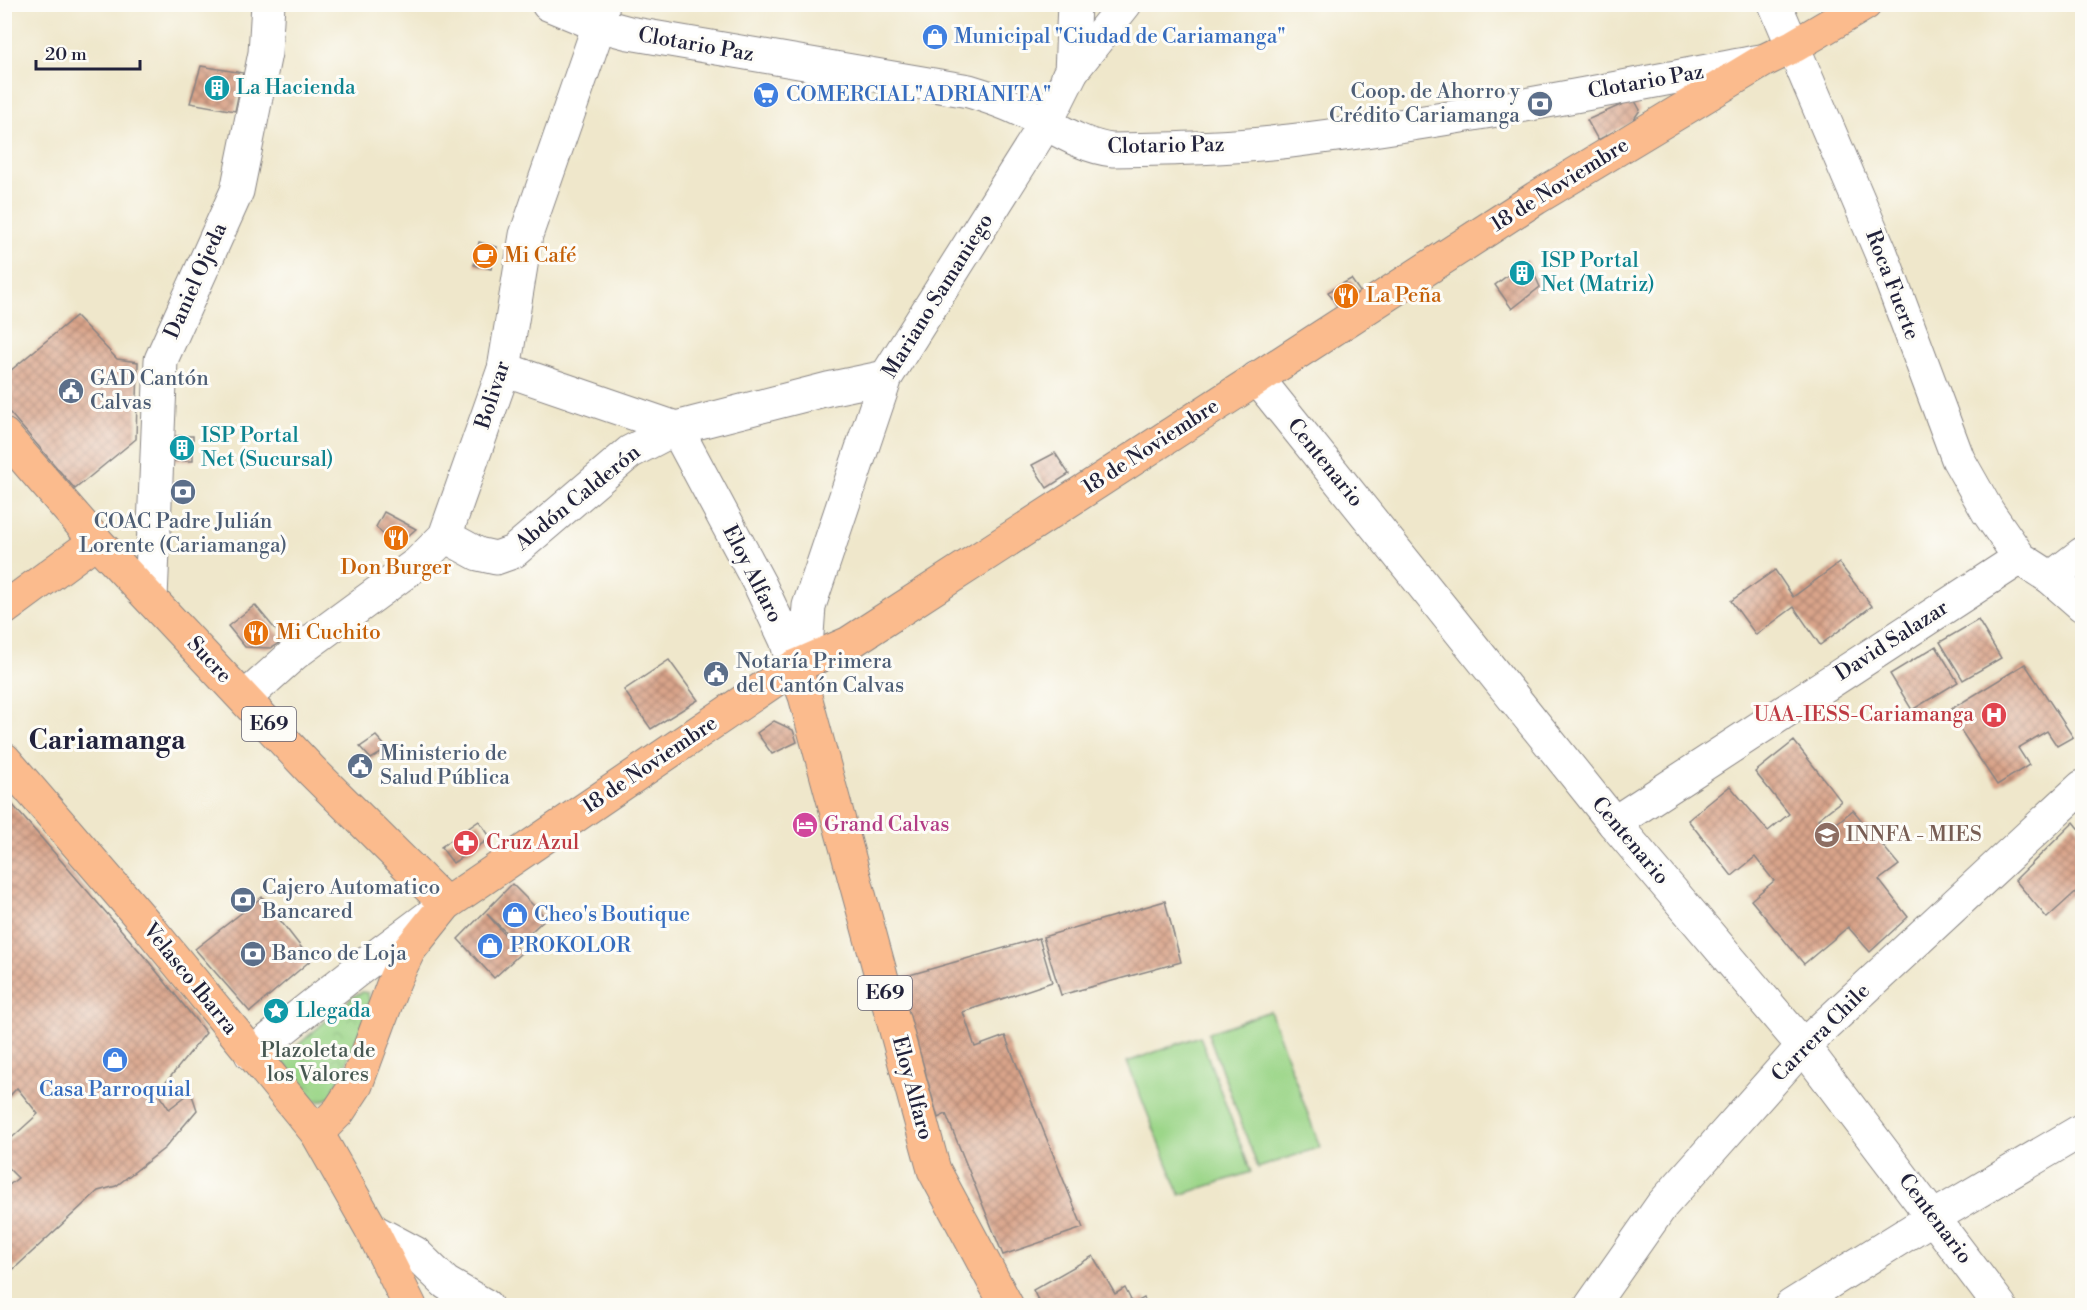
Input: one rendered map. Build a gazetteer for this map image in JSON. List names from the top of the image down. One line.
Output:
{"streets":{"main road":["18 de Noviembre","Eloy Alfaro","Sucre","E69","Velasco Ibarra"],"street":["Clotario Paz","Daniel Ojeda","Roca Fuerte","Mariano Samaniego","Bolivar","Centenario","Abdón Calderón","David Salazar","Carrera Chile"]},"crossings":[["Clotario Paz","18 de Noviembre"],["Clotario Paz","Mariano Samaniego"],["Clotario Paz","Bolivar"],["18 de Noviembre","Roca Fuerte"],["18 de Noviembre","Mariano Samaniego"],["18 de Noviembre","Centenario"],["18 de Noviembre","Eloy Alfaro"],["18 de Noviembre","Sucre"],["18 de Noviembre","Velasco Ibarra"],["Daniel Ojeda","Sucre"],["Roca Fuerte","David Salazar"],["Mariano Samaniego","Abdón Calderón"],["Mariano Samaniego","Eloy Alfaro"],["Bolivar","Abdón Calderón"],["Bolivar","Sucre"],["Centenario","David Salazar"],["Centenario","Carrera Chile"],["Abdón Calderón","Eloy Alfaro"]],"districts":["Cariamanga"],"parks":["Plazoleta de los Valores"],"places":{"shop":["Municipal \"Ciudad de Cariamanga\"","Cheo's Boutique","PROKOLOR","Casa Parroquial"],"building":["La Hacienda","ISP Portal Net (Matriz)","ISP Portal Net (Sucursal)"],"supermarket":["COMERCIAL\"ADRIANITA\""],"bank":["Coop. de Ahorro y Crédito Cariamanga","COAC Padre Julián Lorente (Cariamanga)","Cajero Automatico Bancared","Banco de Loja"],"cafe":["Mi Café"],"restaurant":["La Peña","Don Burger","Mi Cuchito"],"public building":["GAD Cantón Calvas","Notaría Primera del Cantón Calvas","Ministerio de Salud Pública"],"hospital":["UAA-IESS-Cariamanga"],"hotel":["Grand Calvas"],"school or university":["INNFA - MIES"],"pharmacy":["Cruz Azul"],"place":["Llegada"]},"scale_bar":"20 m"}
